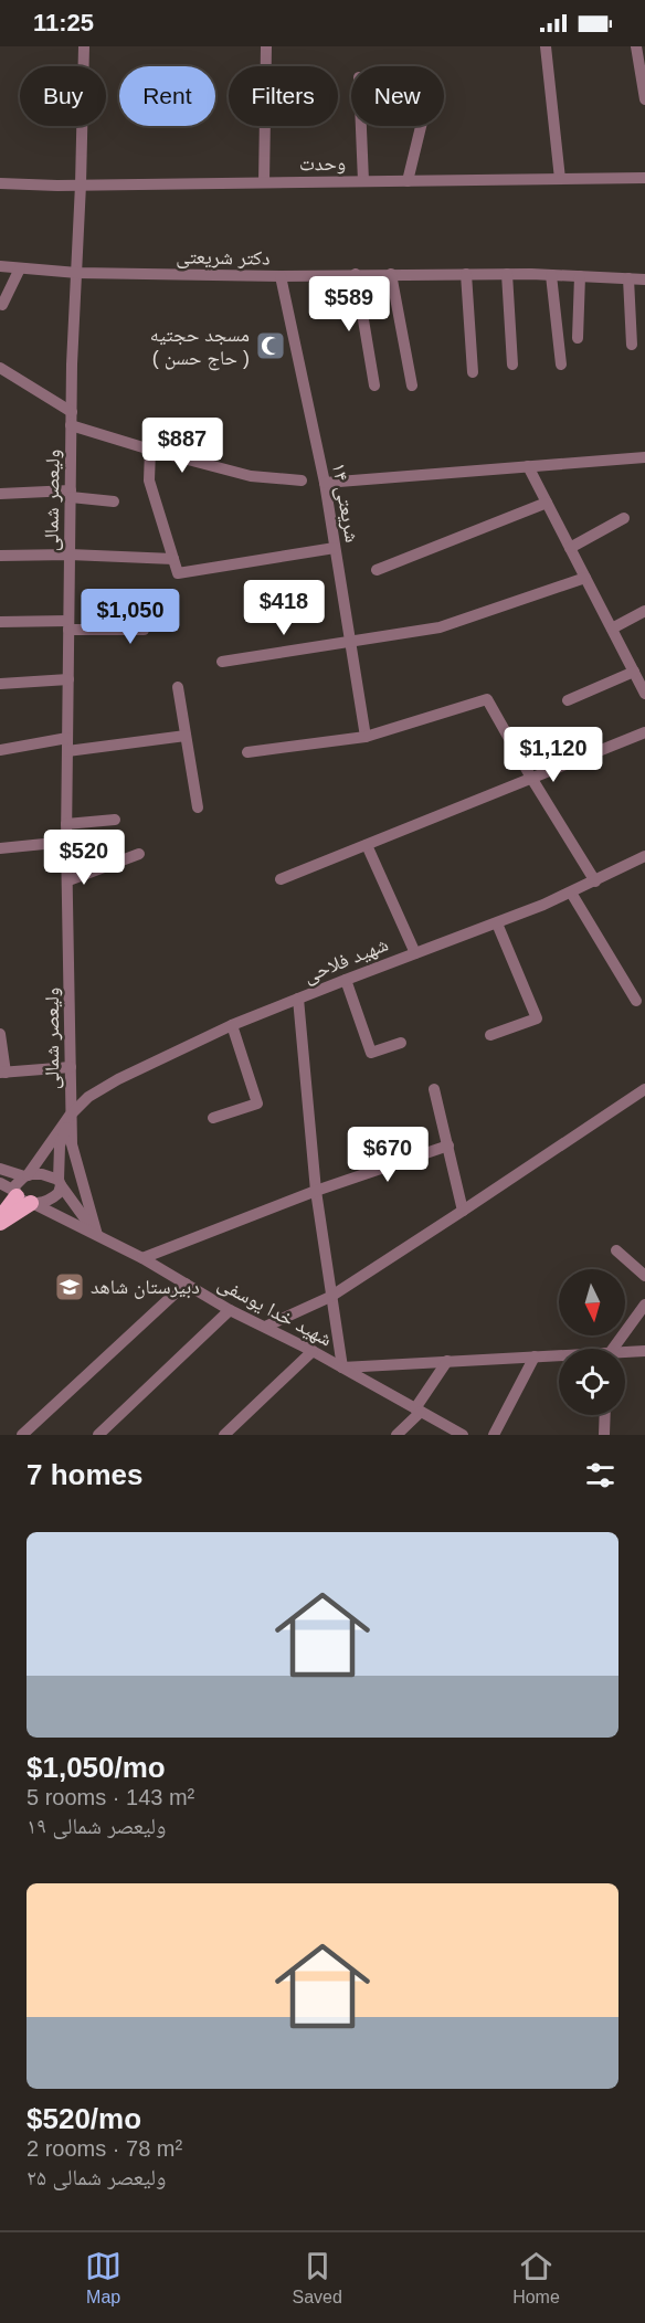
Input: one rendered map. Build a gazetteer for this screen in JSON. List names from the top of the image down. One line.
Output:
{"streets":{"street":["وحدت","دکتر شریعتی","ولیعصر شمالی","شریعتی ۱۴","شهید فلاحی","شهید خدا یوسفی"]},"crossings":[["وحدت","ولیعصر شمالی"],["دکتر شریعتی","ولیعصر شمالی"],["دکتر شریعتی","شریعتی ۱۴"],["ولیعصر شمالی","شهید فلاحی"],["شهید فلاحی","شهید خدا یوسفی"]],"places":{"mosque":["مسجد حجتیه ( حاج حسن )"],"school or university":["دبیرستان شاهد"]},"north":"bottom","page":{"status":"11:25","chip":["Buy","Rent","Filters","New"],"price":["$589","$887","$418","$1,050","$1,120","$520","$670"],"heading":"7 homes","list":[{"name":"$1,050/mo","note":"5 rooms · 143 m² · ولیعصر شمالی ۱۹"},{"name":"$520/mo","note":"2 rooms · 78 m² · ولیعصر شمالی ۲۵"}],"tabs":["Map","Saved","Home"]}}
